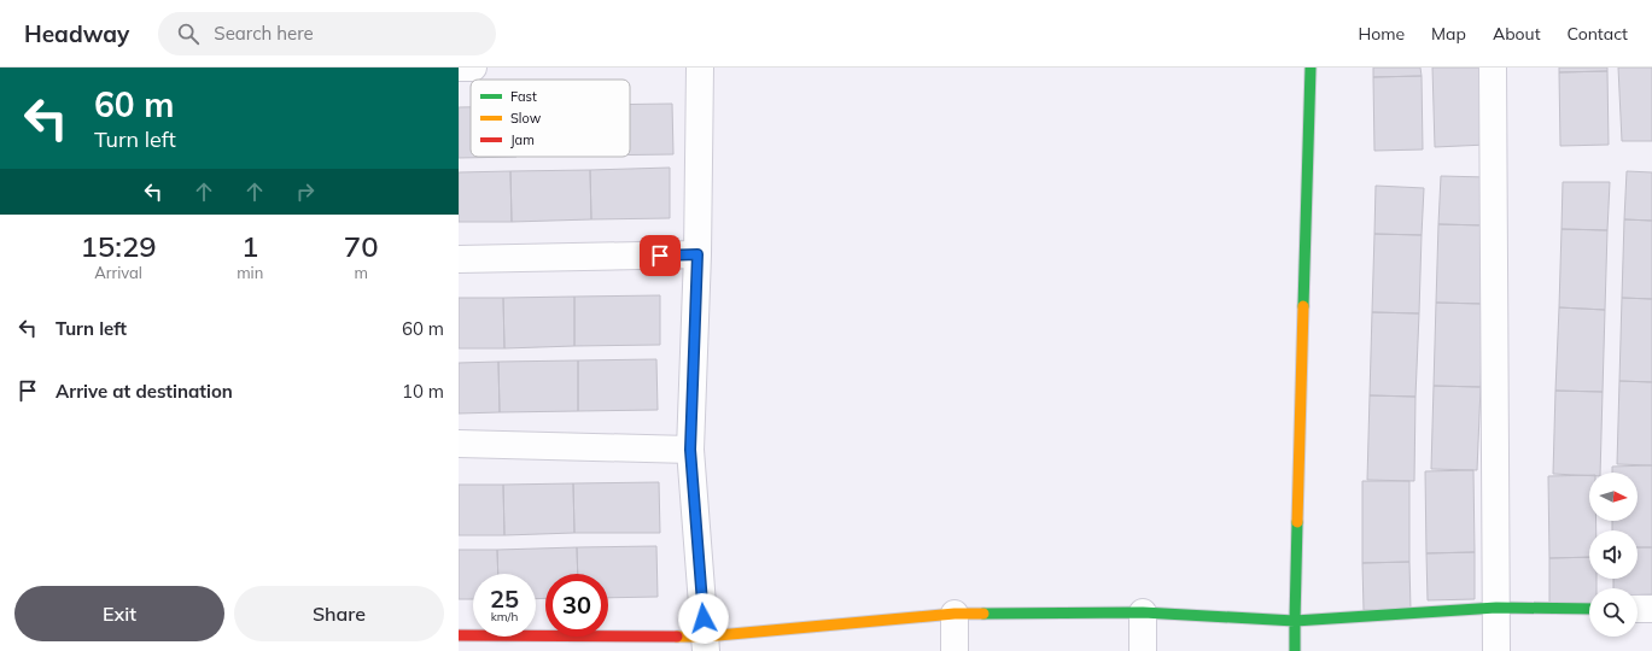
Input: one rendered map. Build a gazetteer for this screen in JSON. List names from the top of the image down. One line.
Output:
{"legend":["Fast","Slow","Jam"],"north":"right","page":{"header":"Headway","search":"Search here","nav":["Home","Map","About","Contact"],"turn":["60 m","Turn left"],"eta":["15:29","Arrival","1","min","70","m"],"list":[{"name":"Turn left","value":"60 m"},{"name":"Arrive at destination","value":"10 m"}],"speed":"25 km/h","limit":"30","buttons":["Exit","Share"]}}
